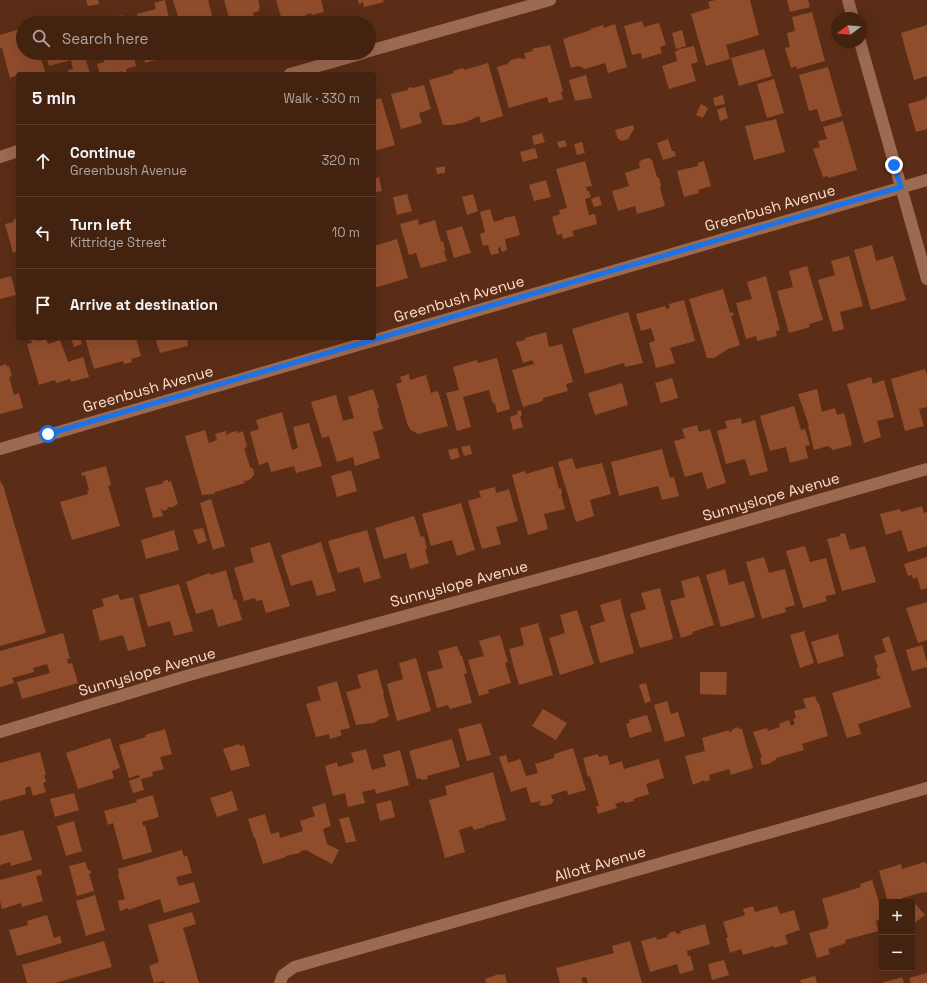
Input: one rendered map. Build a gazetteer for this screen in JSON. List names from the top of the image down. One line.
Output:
{"streets":{"street":["Greenbush Avenue","Sunnyslope Avenue","Allott Avenue"]},"north":"left","page":{"search":"Search here","heading":["5 min","Walk · 330 m"],"list":[["Continue","Greenbush Avenue","320 m"],["Turn left","Kittridge Street","10 m"],"Arrive at destination"],"map_buttons":["+","−"]}}
